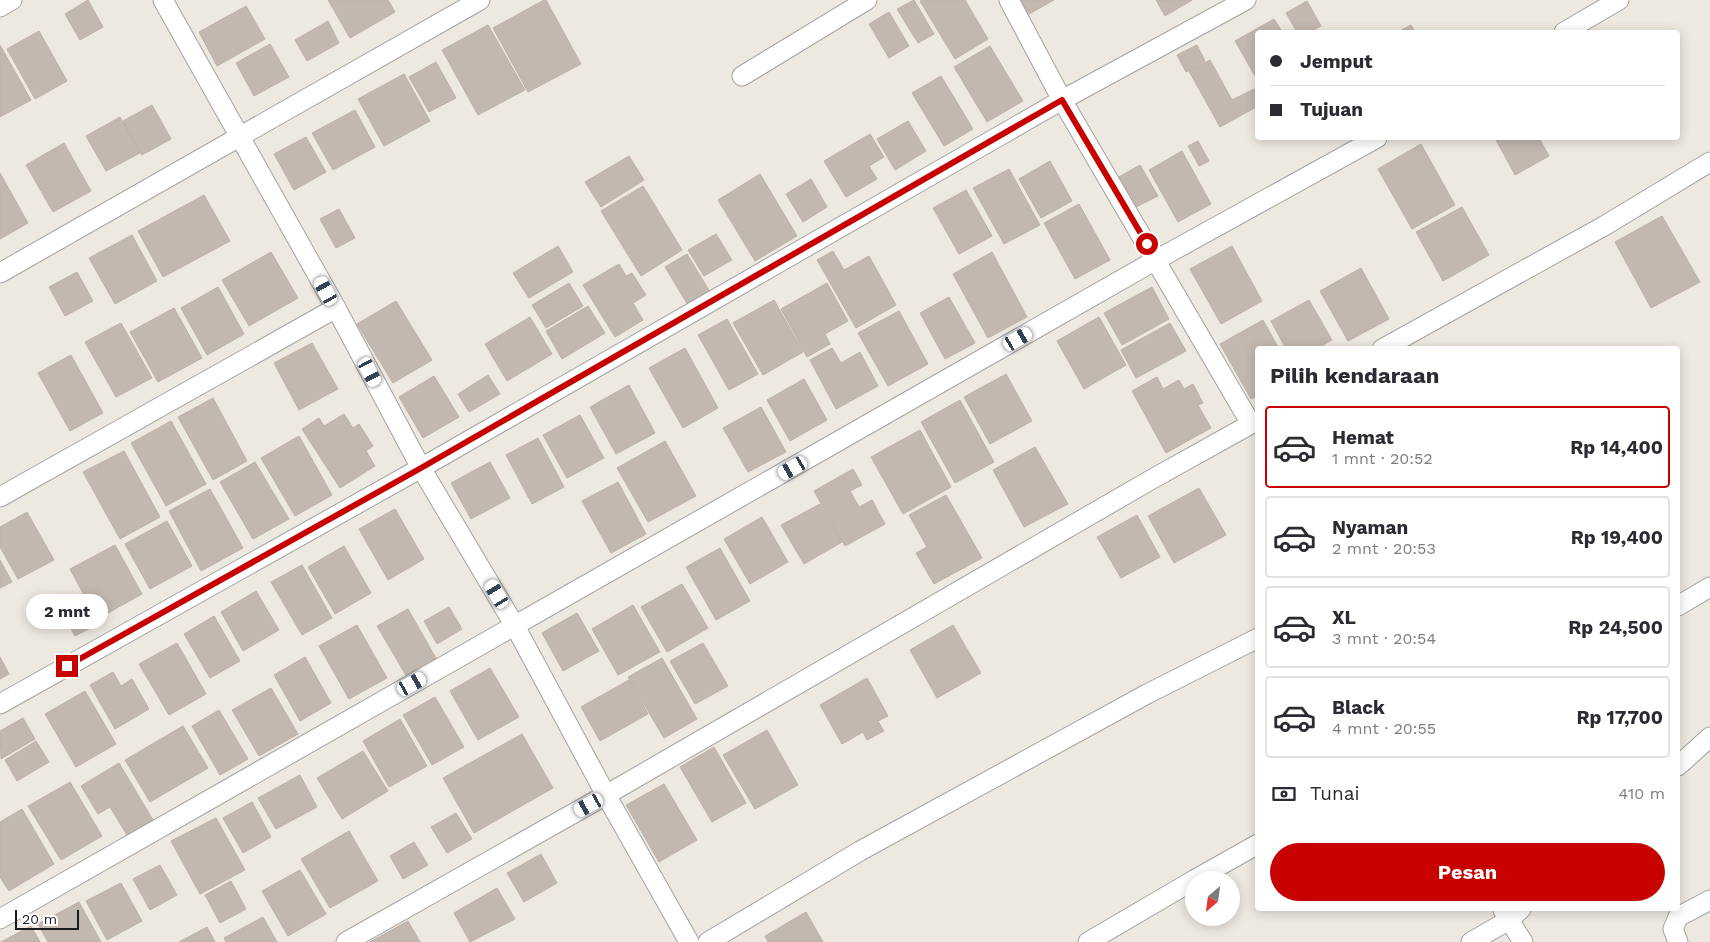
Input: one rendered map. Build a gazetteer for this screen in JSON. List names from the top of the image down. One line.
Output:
{"scale_bar":"20 m","north":"bottom left","page":{"banner":["Jemput","Tujuan"],"heading":"Pilih kendaraan","list":[{"name":"Hemat","note":"1 mnt · 20:52","value":"Rp 14,400"},{"name":"Nyaman","note":"2 mnt · 20:53","value":"Rp 19,400"},{"name":"XL","note":"3 mnt · 20:54","value":"Rp 24,500"},{"name":"Black","note":"4 mnt · 20:55","value":"Rp 17,700"}],"bubble":"2 mnt","pay":["Tunai","410 m"],"buttons":"Pesan","scale":"20 m"}}
